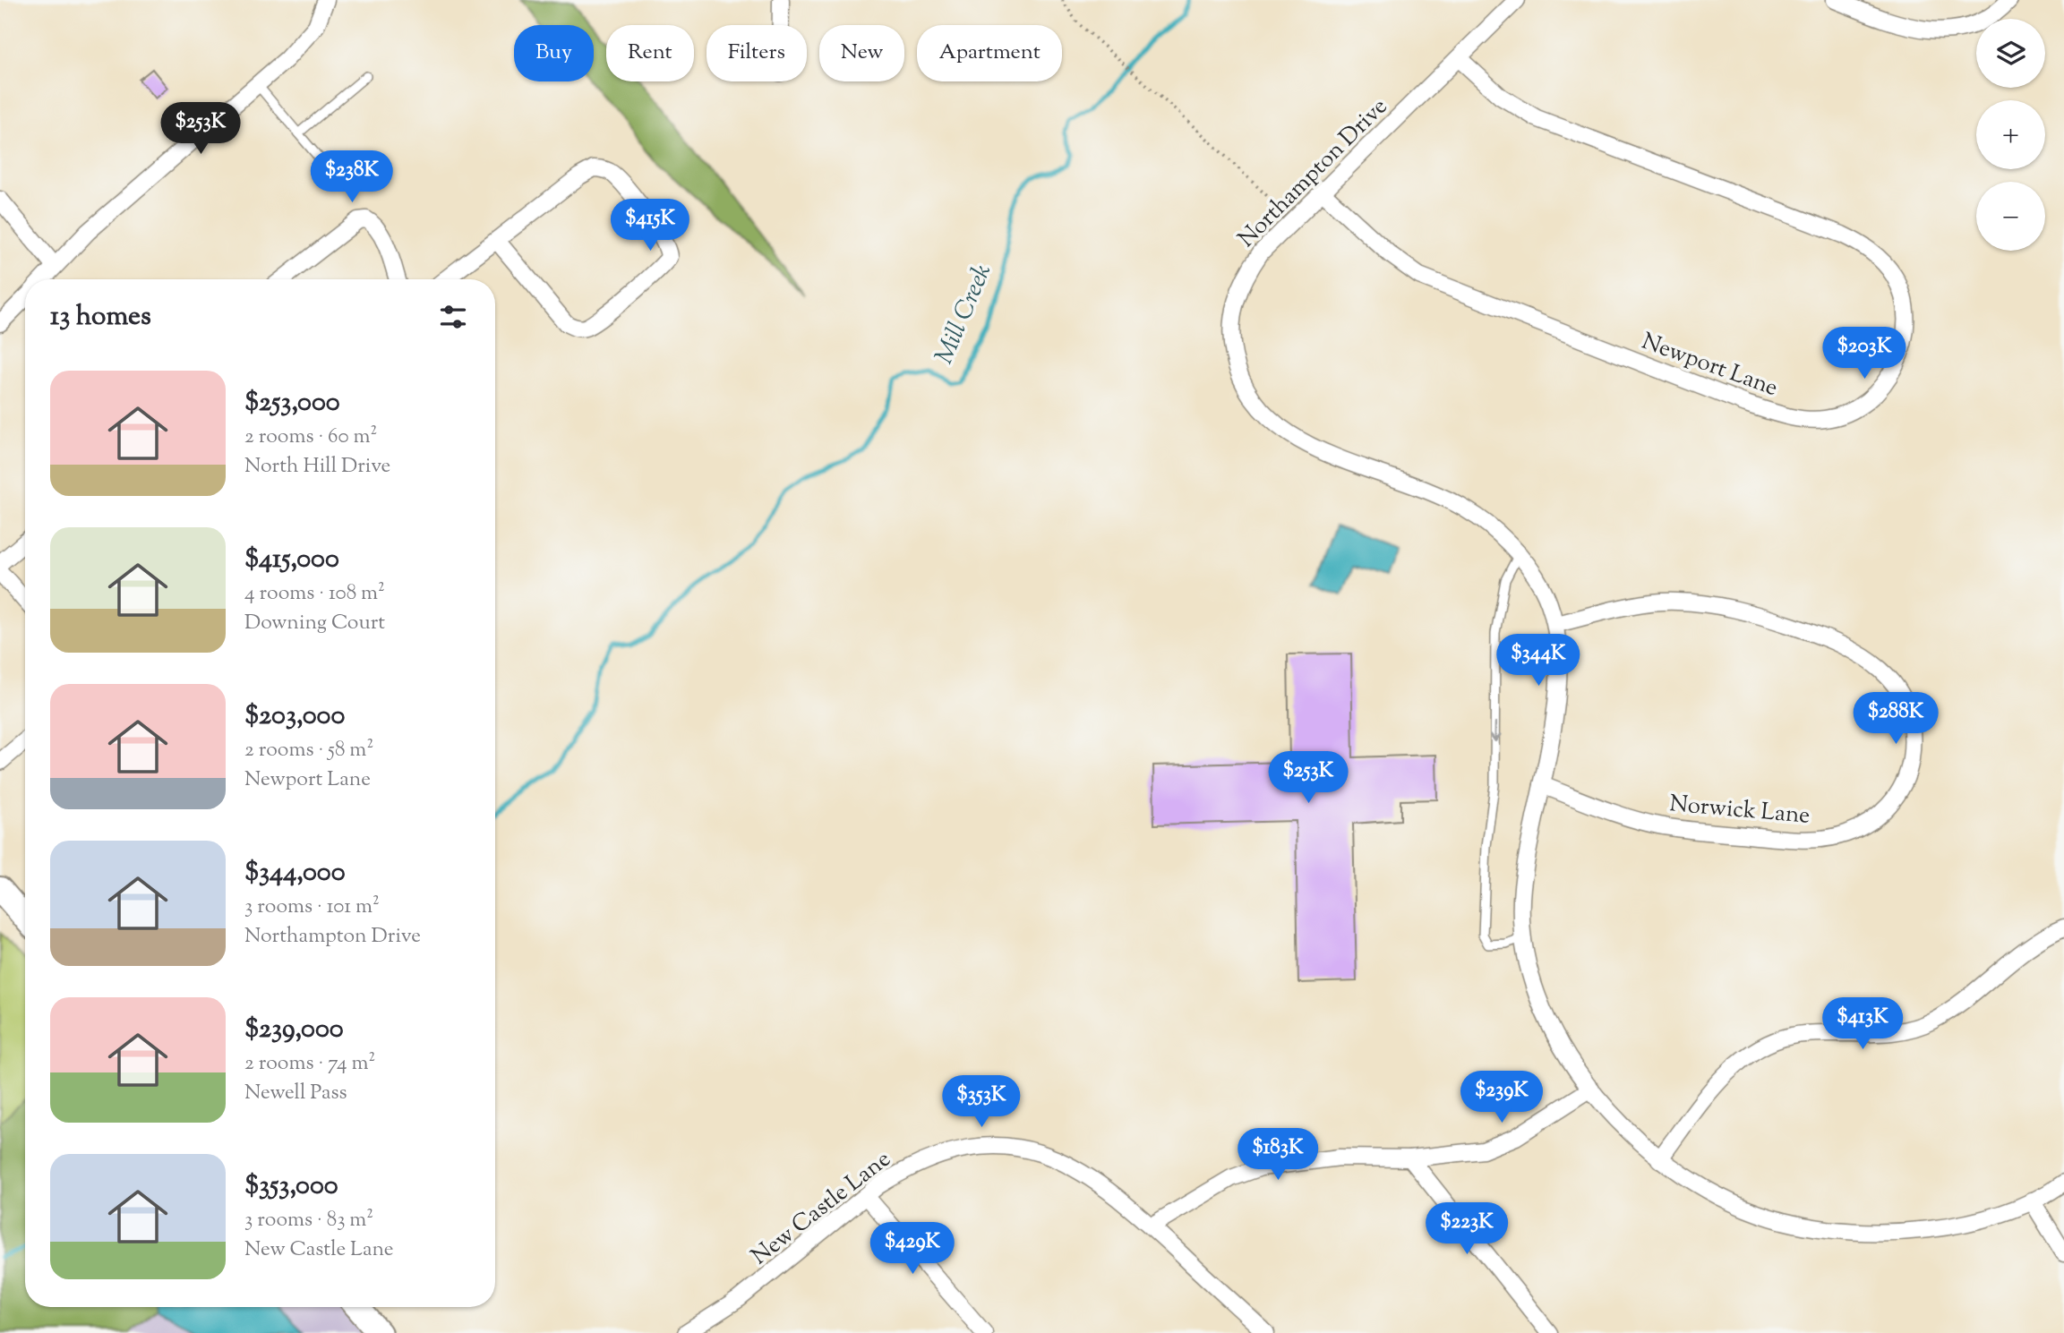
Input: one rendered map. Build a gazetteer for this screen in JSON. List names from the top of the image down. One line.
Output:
{"streets":{"street":["Northampton Drive","Newport Lane","Norwick Lane","New Castle Lane"]},"crossings":[["Northampton Drive","Newport Lane"],["Northampton Drive","Norwick Lane"]],"water":["Mill Creek"],"page":{"map_buttons":["+","−"],"chip":["Buy","Rent","Filters","New","Apartment"],"price":["$253K","$238K","$415K","$203K","$344K","$288K","$253K","$413K","$239K","$353K","$183K","$223K","$429K"],"heading":"13 homes","list":[{"name":"$253,000","note":"2 rooms · 60 m² · North Hill Drive"},{"name":"$415,000","note":"4 rooms · 108 m² · Downing Court"},{"name":"$203,000","note":"2 rooms · 58 m² · Newport Lane"},{"name":"$344,000","note":"3 rooms · 101 m² · Northampton Drive"},{"name":"$239,000","note":"2 rooms · 74 m² · Newell Pass"},{"name":"$353,000","note":"3 rooms · 83 m² · New Castle Lane"}]}}
